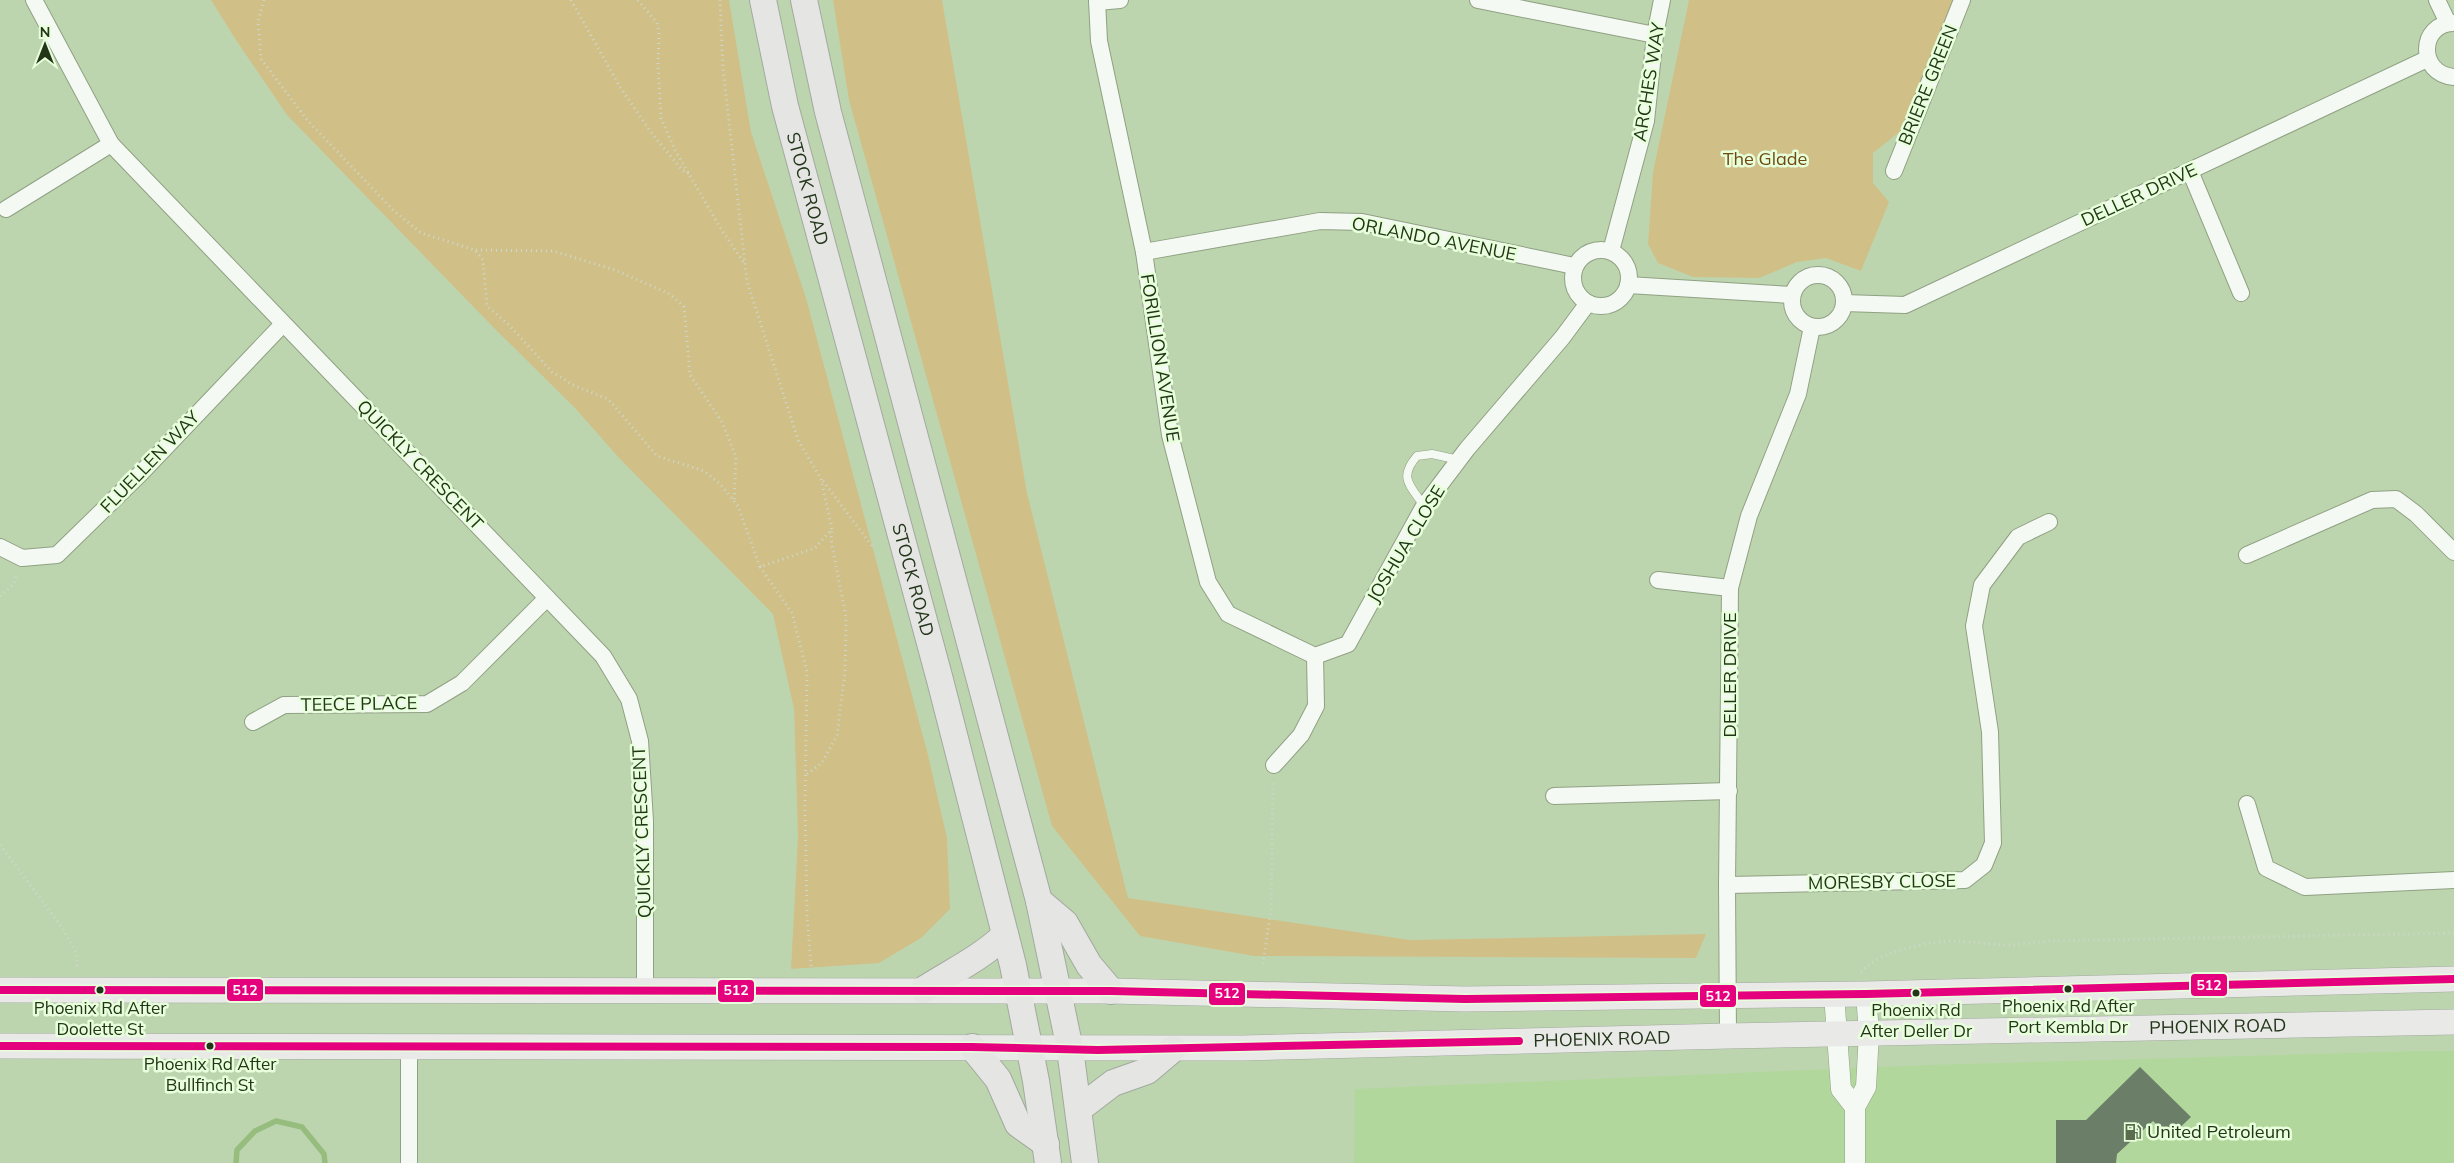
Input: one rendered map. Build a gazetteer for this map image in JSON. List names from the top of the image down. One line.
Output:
{"streets":{"highway":["STOCK ROAD"],"main road":["PHOENIX ROAD"],"street":["ARCHES WAY","BRIERE GREEN","DELLER DRIVE","ORLANDO AVENUE","FORILLION AVENUE","FLUELLEN WAY","QUICKLY CRESCENT","JOSHUA CLOSE","TEECE PLACE","MORESBY CLOSE"]},"crossings":[["ARCHES WAY","ORLANDO AVENUE"],["ARCHES WAY","JOSHUA CLOSE"],["STOCK ROAD","PHOENIX ROAD"],["DELLER DRIVE","MORESBY CLOSE"],["DELLER DRIVE","PHOENIX ROAD"],["ORLANDO AVENUE","FORILLION AVENUE"],["ORLANDO AVENUE","JOSHUA CLOSE"],["FORILLION AVENUE","JOSHUA CLOSE"],["FLUELLEN WAY","QUICKLY CRESCENT"],["QUICKLY CRESCENT","TEECE PLACE"]],"parks":["The Glade"],"places":{"other":["Phoenix Rd After Port Kembla Dr","Phoenix Rd After Doolette St","Phoenix Rd After Deller Dr","Phoenix Rd After Bullfinch St"],"fuel station":["United Petroleum"]},"lines":["transit line 512"],"north":"top"}
